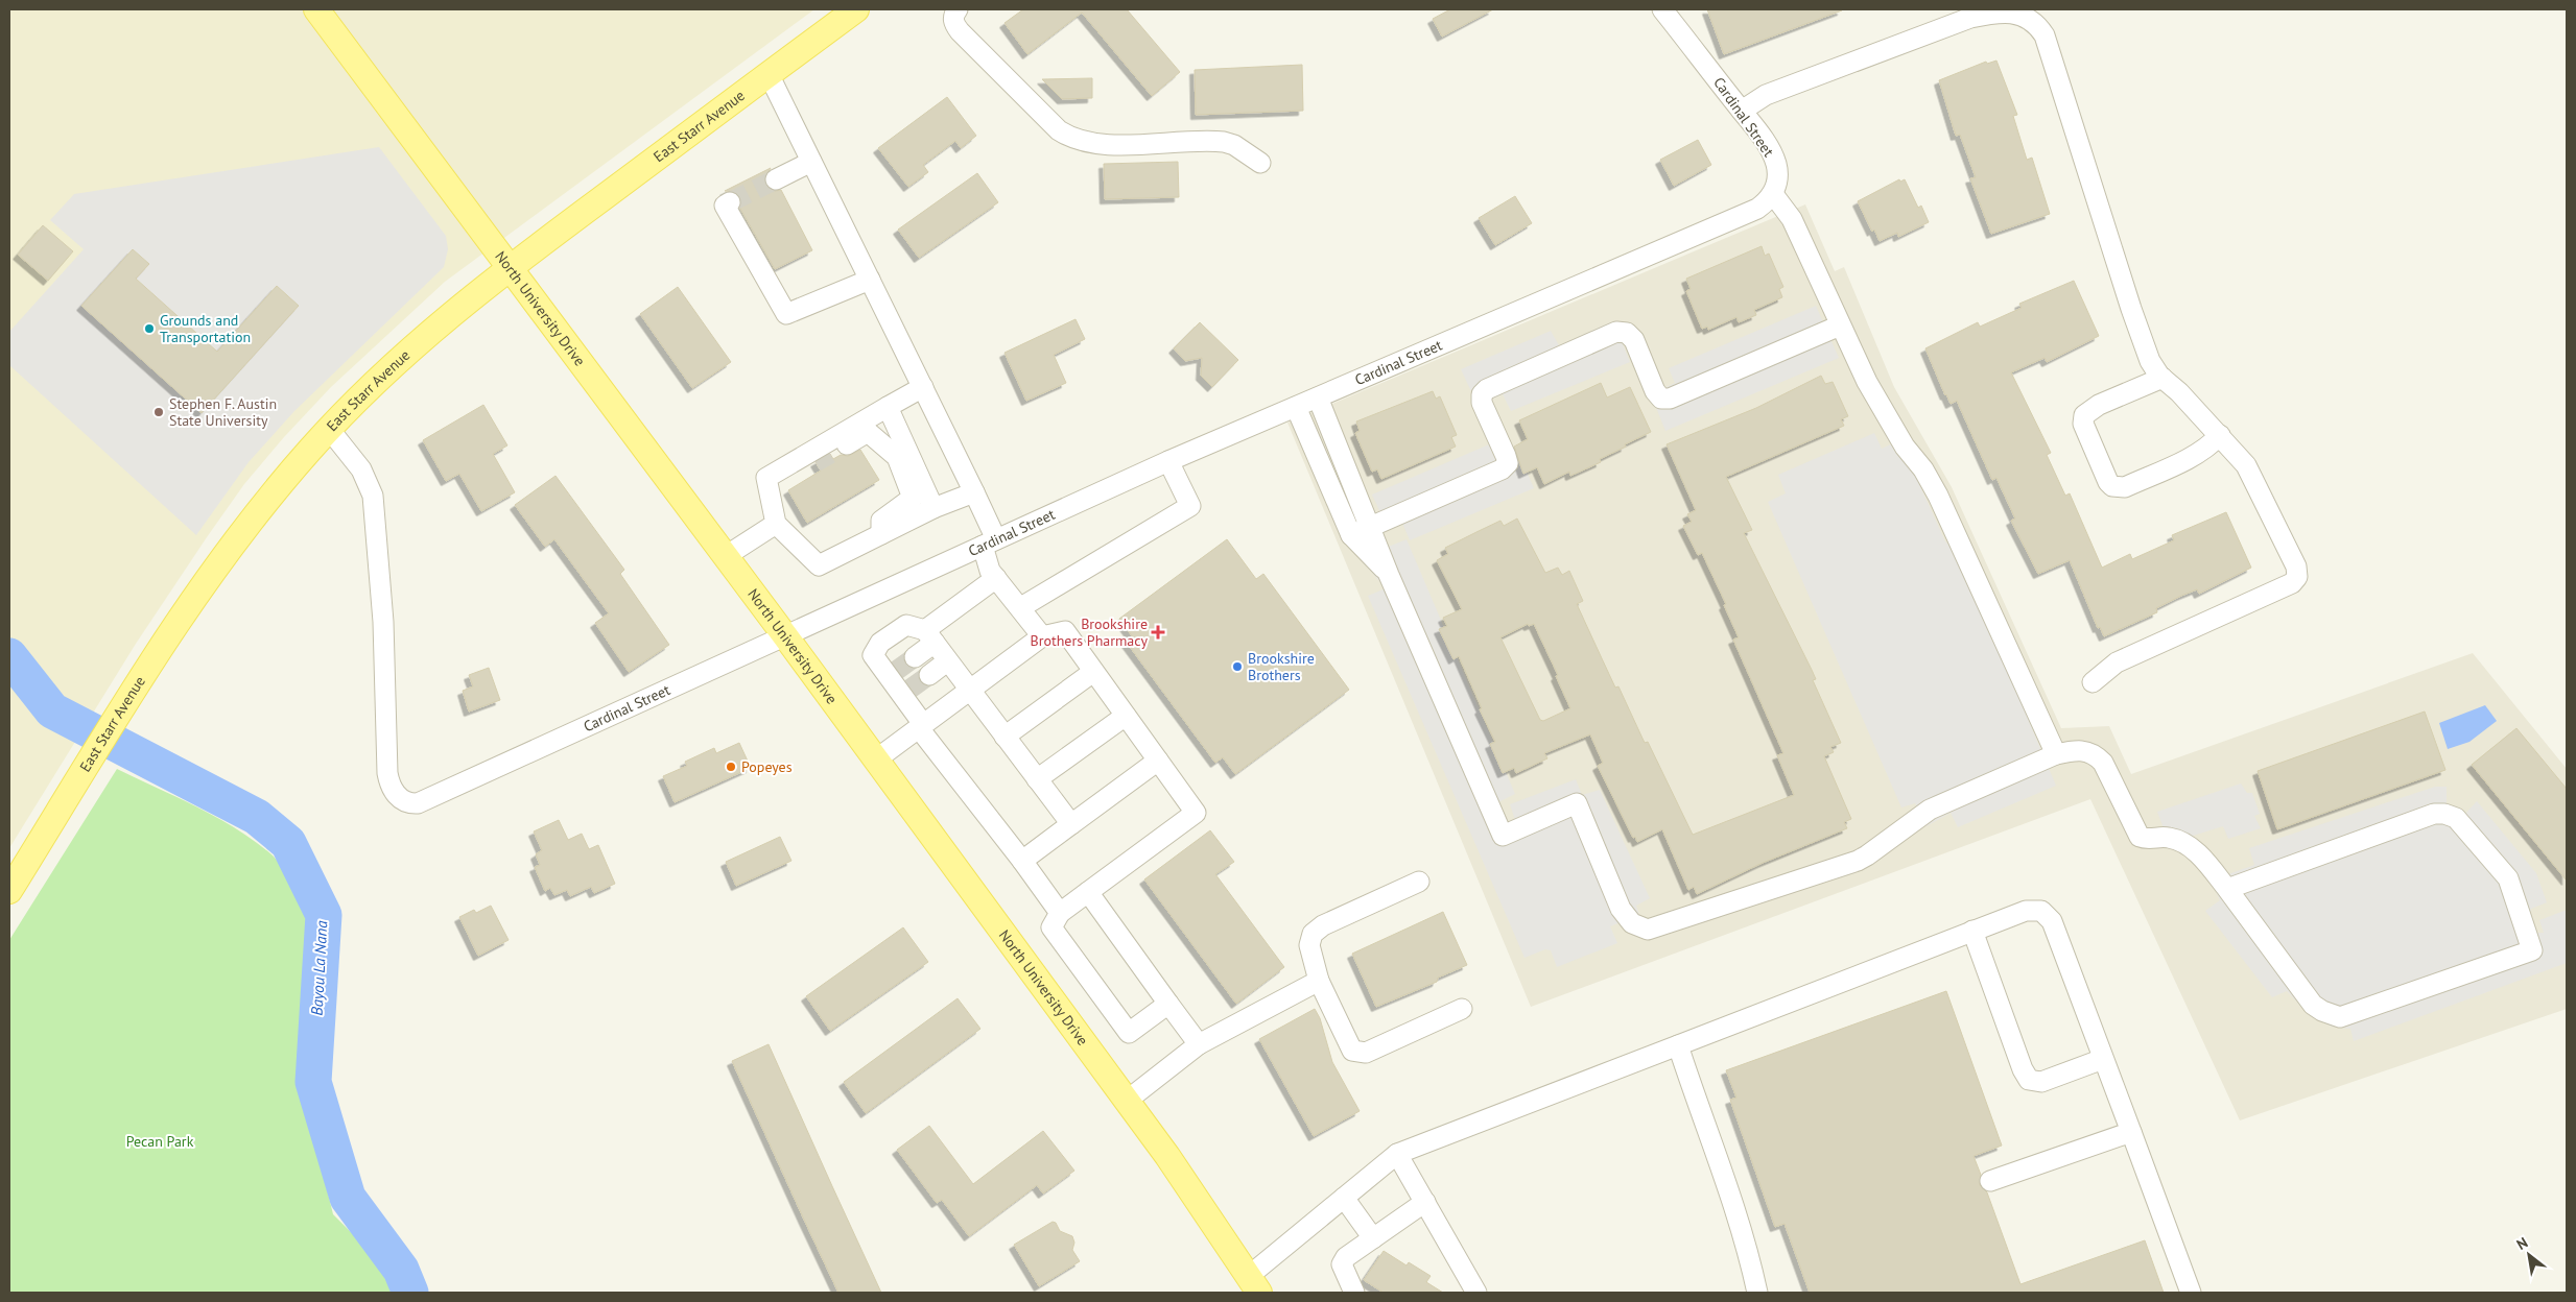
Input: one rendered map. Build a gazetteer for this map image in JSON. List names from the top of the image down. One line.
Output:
{"streets":{"main road":["East Starr Avenue","North University Drive"],"street":["Cardinal Street"]},"crossings":[["Cardinal Street","East Starr Avenue"],["Cardinal Street","North University Drive"],["East Starr Avenue","North University Drive"]],"water":["Bayou La Nana"],"parks":["Pecan Park"],"places":{"other":["Grounds and Transportation","Stephen F. Austin State University","Brookshire Brothers","Popeyes"],"health":["Brookshire Brothers Pharmacy"]},"north":"top left"}
